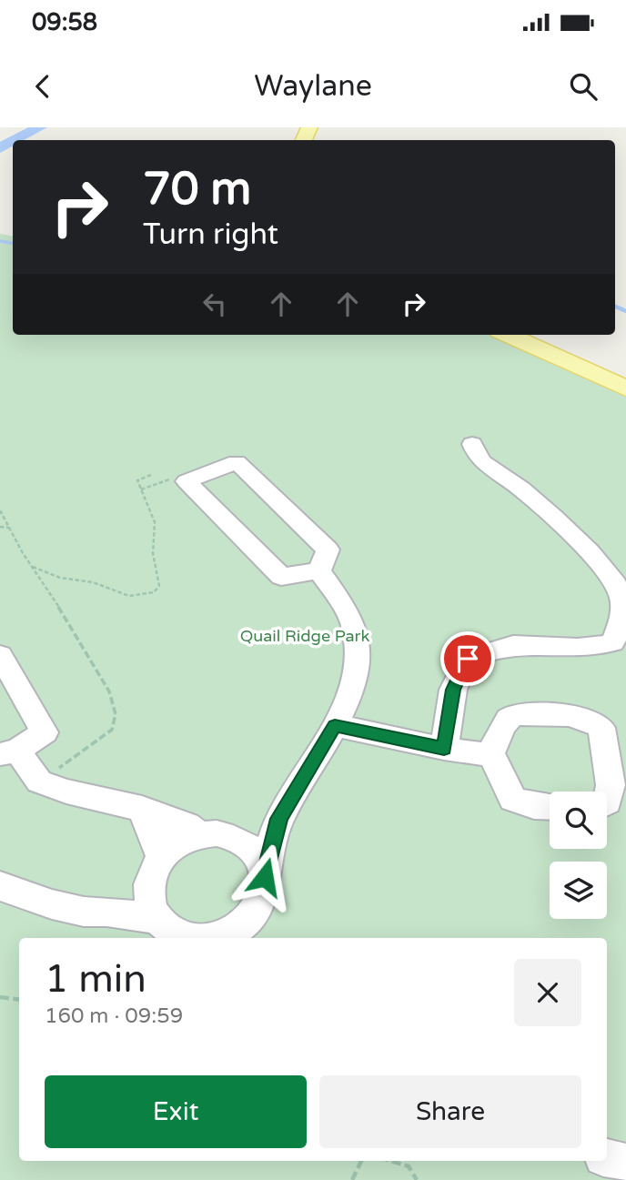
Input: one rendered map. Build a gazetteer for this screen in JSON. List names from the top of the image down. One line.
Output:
{"parks":["Quail Ridge Park"],"page":{"status":"09:58","header":"Waylane","turn":["70 m","Turn right"],"heading":["1 min","160 m · 09:59"],"buttons":["Exit","Share"]}}
